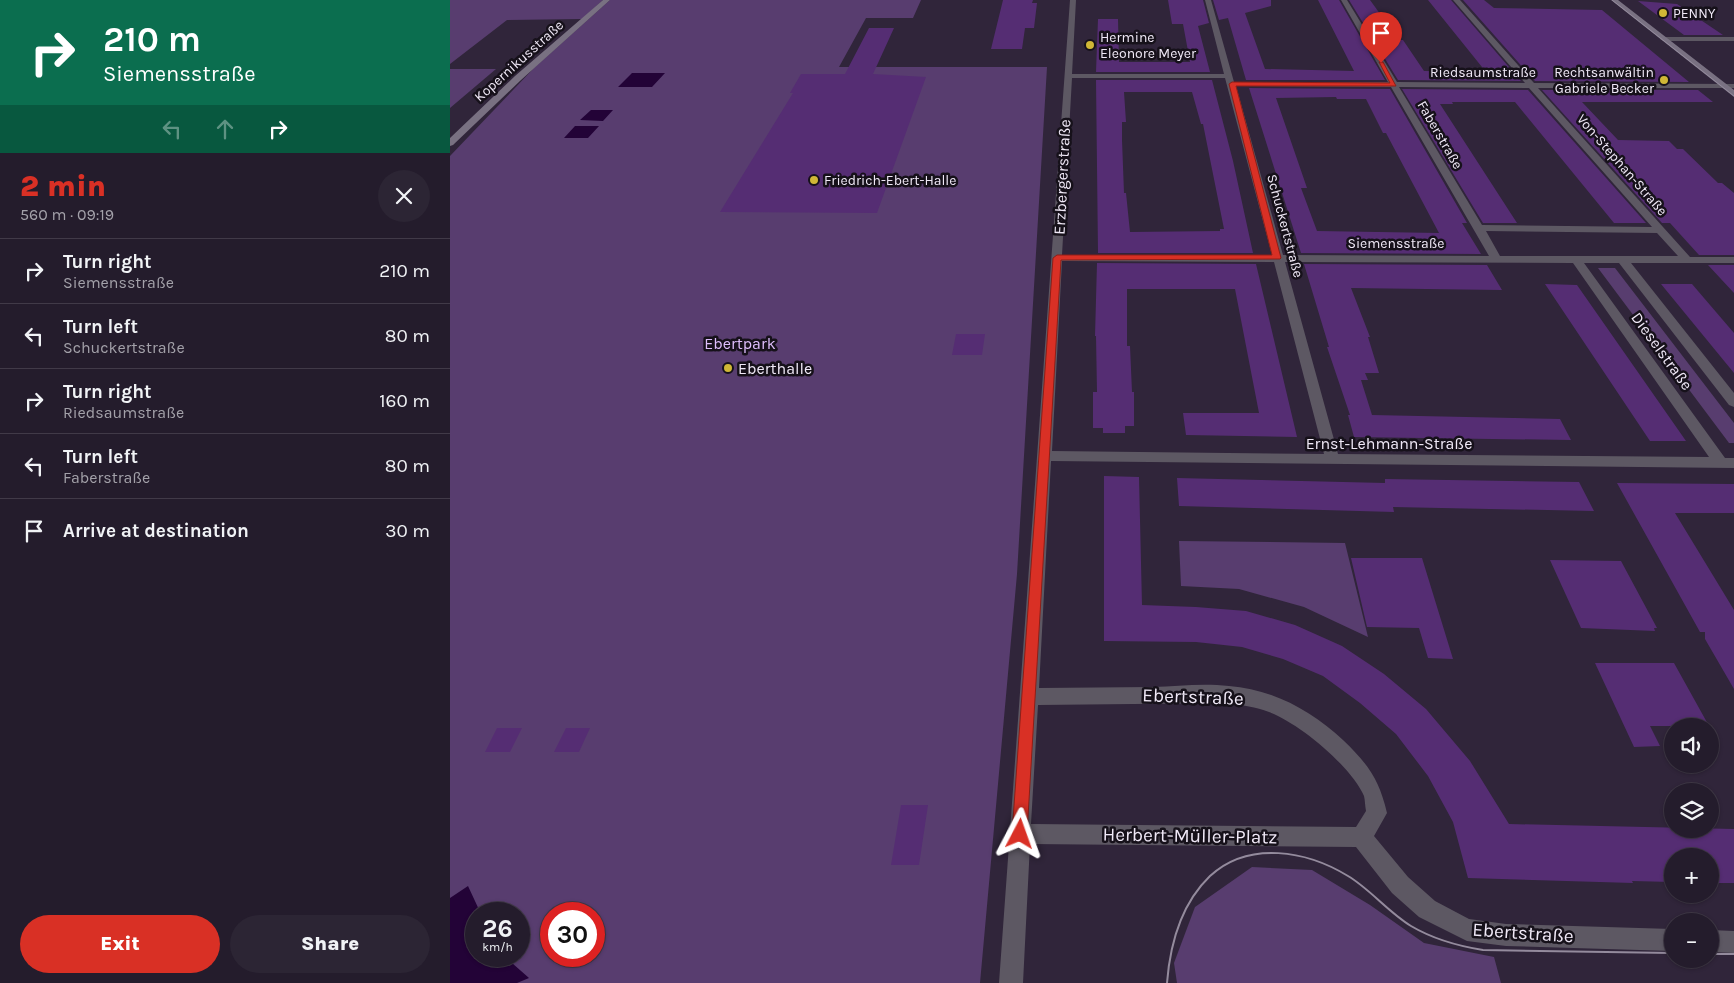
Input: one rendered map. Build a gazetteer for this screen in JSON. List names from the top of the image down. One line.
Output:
{"streets":{"street":["Kopernikusstraße","Riedsaumstraße","Faberstraße","Von-Stephan-Straße","Erzbergerstraße","Schuckertstraße","Siemensstraße","Dieselstraße","Ernst-Lehmann-Straße","Ebertstraße","Herbert-Müller-Platz"]},"crossings":[["Riedsaumstraße","Faberstraße"],["Riedsaumstraße","Von-Stephan-Straße"],["Riedsaumstraße","Erzbergerstraße"],["Riedsaumstraße","Schuckertstraße"],["Faberstraße","Siemensstraße"],["Von-Stephan-Straße","Siemensstraße"],["Erzbergerstraße","Siemensstraße"],["Erzbergerstraße","Ernst-Lehmann-Straße"],["Erzbergerstraße","Ebertstraße"],["Erzbergerstraße","Herbert-Müller-Platz"],["Schuckertstraße","Siemensstraße"],["Schuckertstraße","Ernst-Lehmann-Straße"],["Siemensstraße","Dieselstraße"],["Dieselstraße","Ernst-Lehmann-Straße"],["Ebertstraße","Herbert-Müller-Platz"]],"parks":["Ebertpark"],"places":["PENNY","Hermine Eleonore Meyer","Rechtsanwältin Gabriele Becker","Friedrich-Ebert-Halle","Eberthalle"],"page":{"turn":["210 m","Siemensstraße"],"heading":["2 min","560 m · 09:19"],"list":[{"name":"Turn right","note":"Siemensstraße","value":"210 m"},{"name":"Turn left","note":"Schuckertstraße","value":"80 m"},{"name":"Turn right","note":"Riedsaumstraße","value":"160 m"},{"name":"Turn left","note":"Faberstraße","value":"80 m"},{"name":"Arrive at destination","value":"30 m"}],"map_buttons":["+","−"],"speed":"26 km/h","limit":"30","buttons":["Exit","Share"]}}
